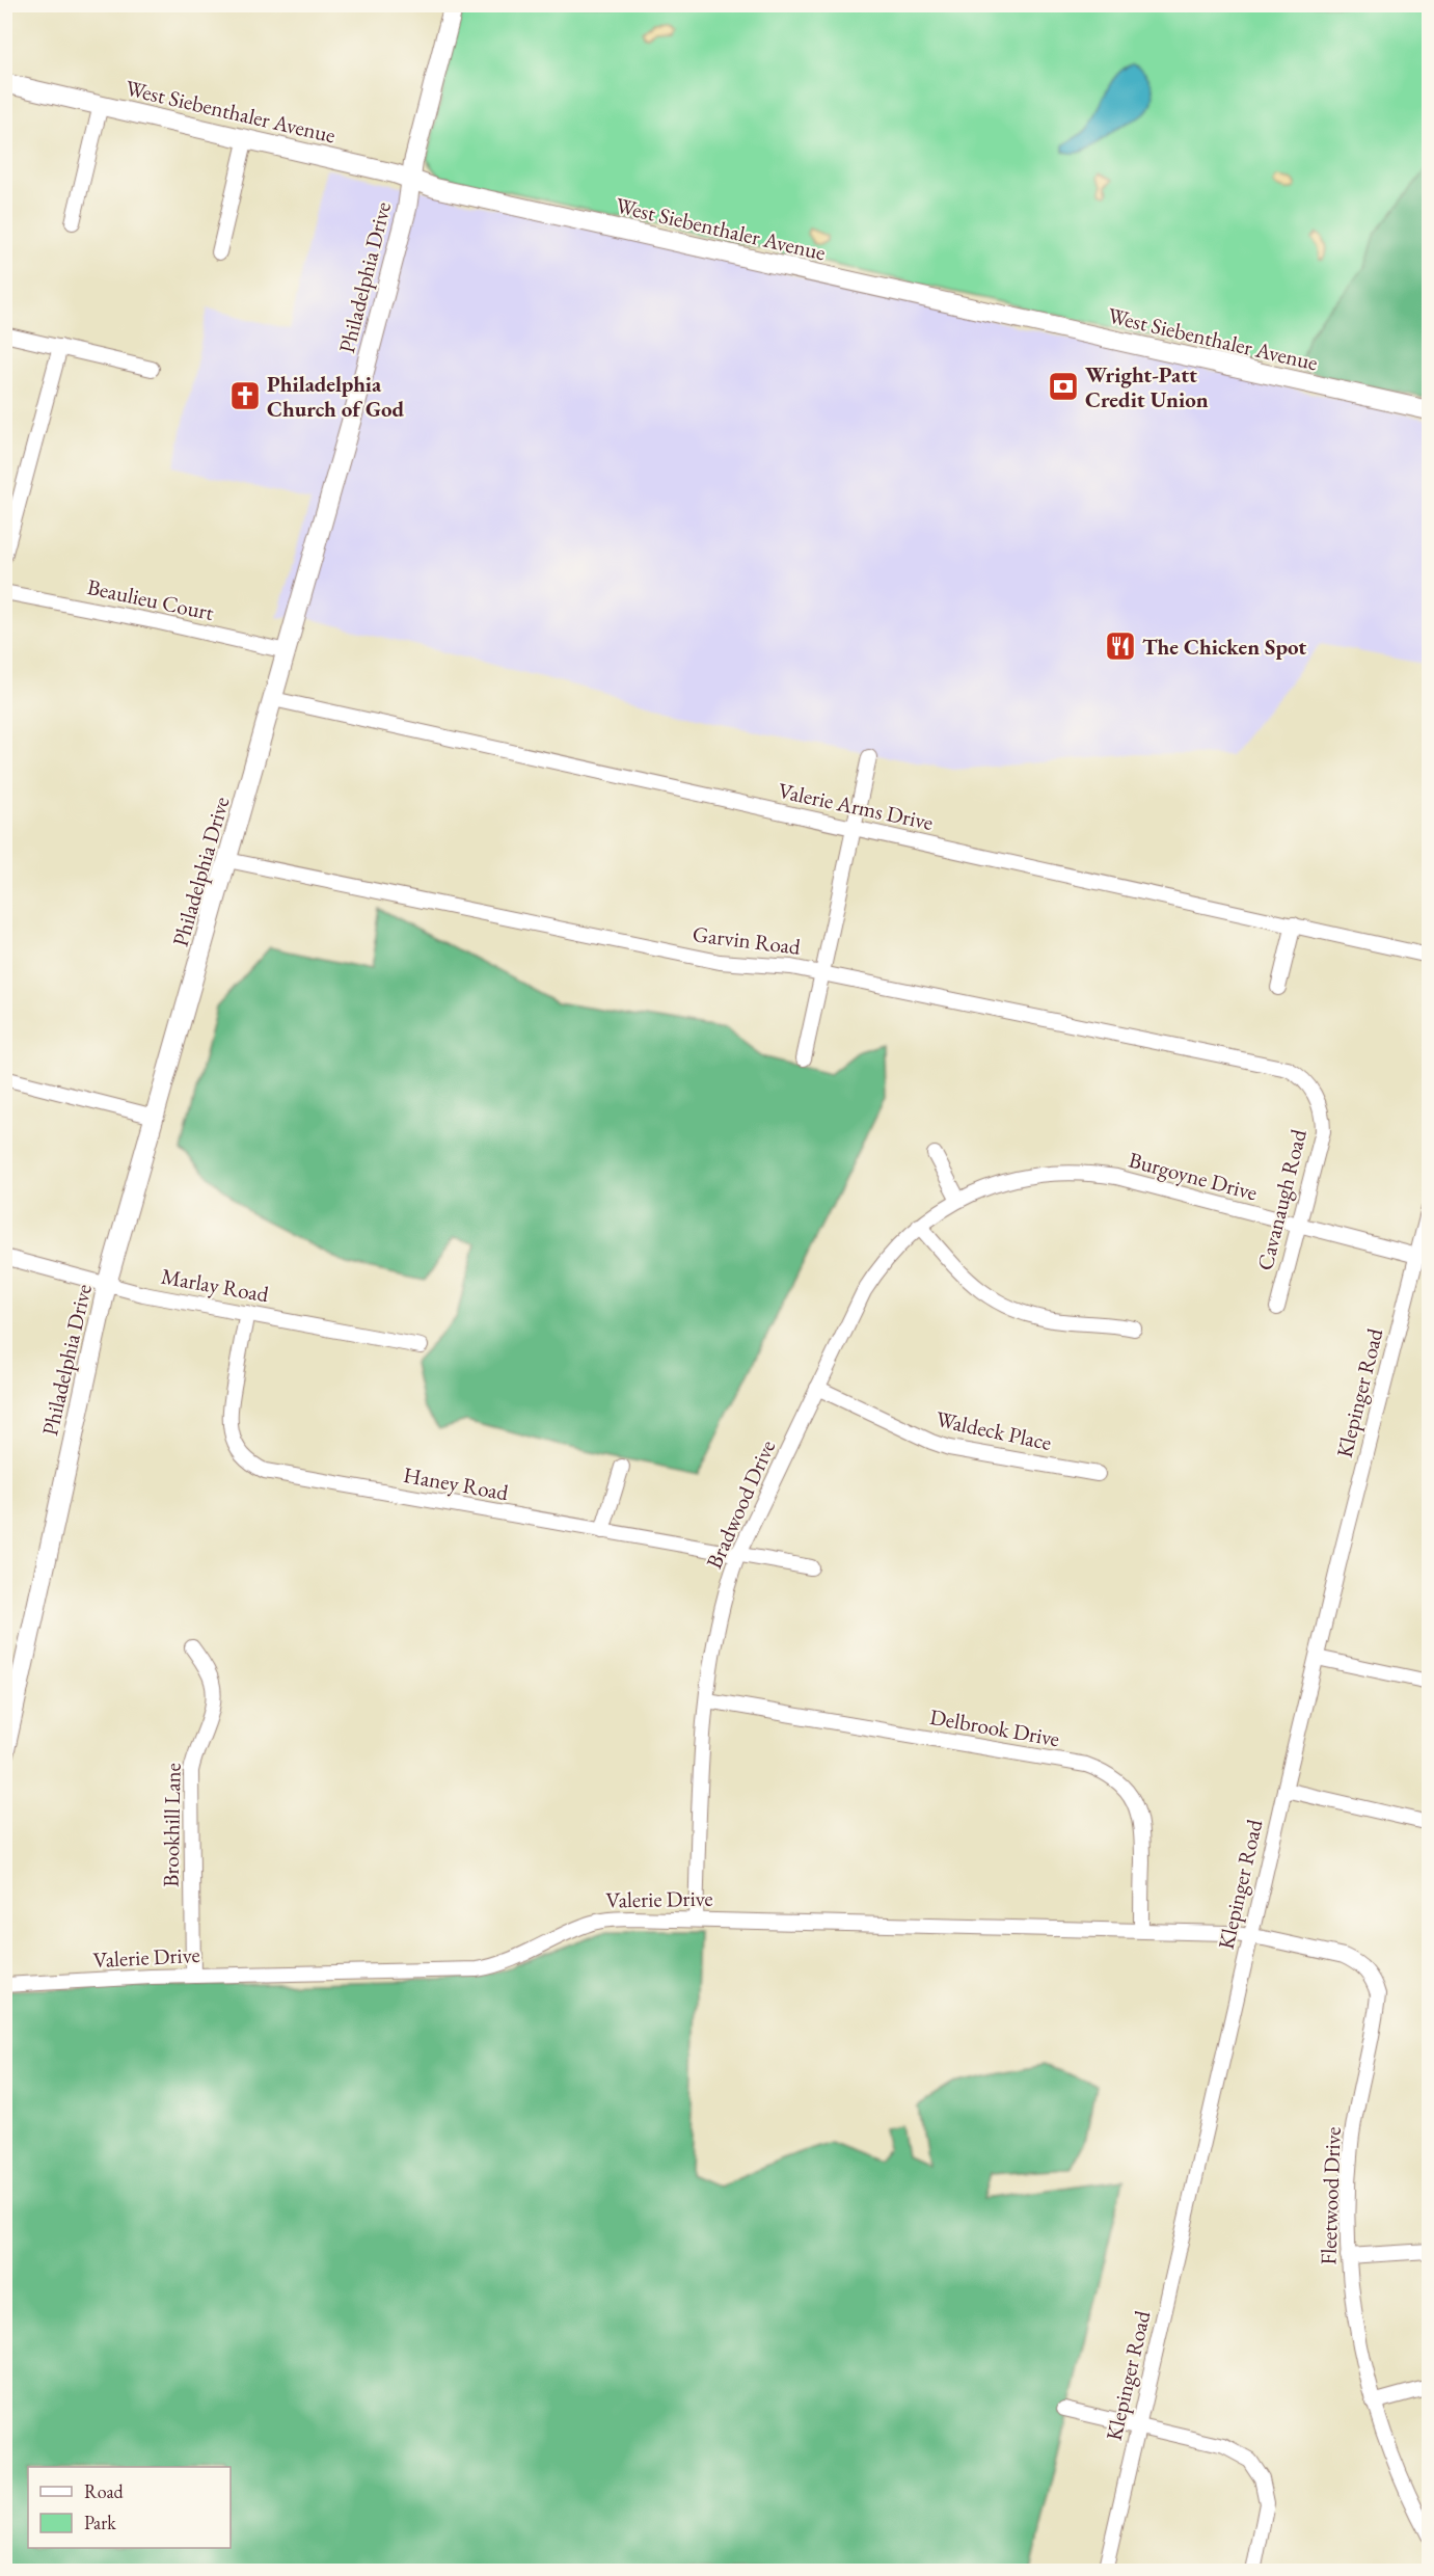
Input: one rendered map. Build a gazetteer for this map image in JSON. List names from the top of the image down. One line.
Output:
{"streets":{"main road":["West Siebenthaler Avenue","Philadelphia Drive"],"street":["Beaulieu Court","Valerie Arms Drive","Garvin Road","Burgoyne Drive","Cavanaugh Road","Marlay Road","Klepinger Road","Waldeck Place","Haney Road","Bradwood Drive","Delbrook Drive","Brookhill Lane","Valerie Drive","Fleetwood Drive"]},"crossings":[["West Siebenthaler Avenue","Philadelphia Drive"],["Philadelphia Drive","Beaulieu Court"],["Philadelphia Drive","Valerie Arms Drive"],["Philadelphia Drive","Garvin Road"],["Philadelphia Drive","Marlay Road"],["Garvin Road","Cavanaugh Road"],["Burgoyne Drive","Cavanaugh Road"],["Burgoyne Drive","Klepinger Road"],["Burgoyne Drive","Bradwood Drive"],["Marlay Road","Haney Road"],["Klepinger Road","Valerie Drive"],["Klepinger Road","Fleetwood Drive"],["Waldeck Place","Bradwood Drive"],["Haney Road","Bradwood Drive"],["Bradwood Drive","Delbrook Drive"],["Bradwood Drive","Valerie Drive"],["Delbrook Drive","Valerie Drive"],["Brookhill Lane","Valerie Drive"],["Valerie Drive","Fleetwood Drive"]],"places":{"bank":["Wright-Patt Credit Union"],"church":["Philadelphia Church of God"],"restaurant":["The Chicken Spot"]},"legend":["Road","Park"]}
